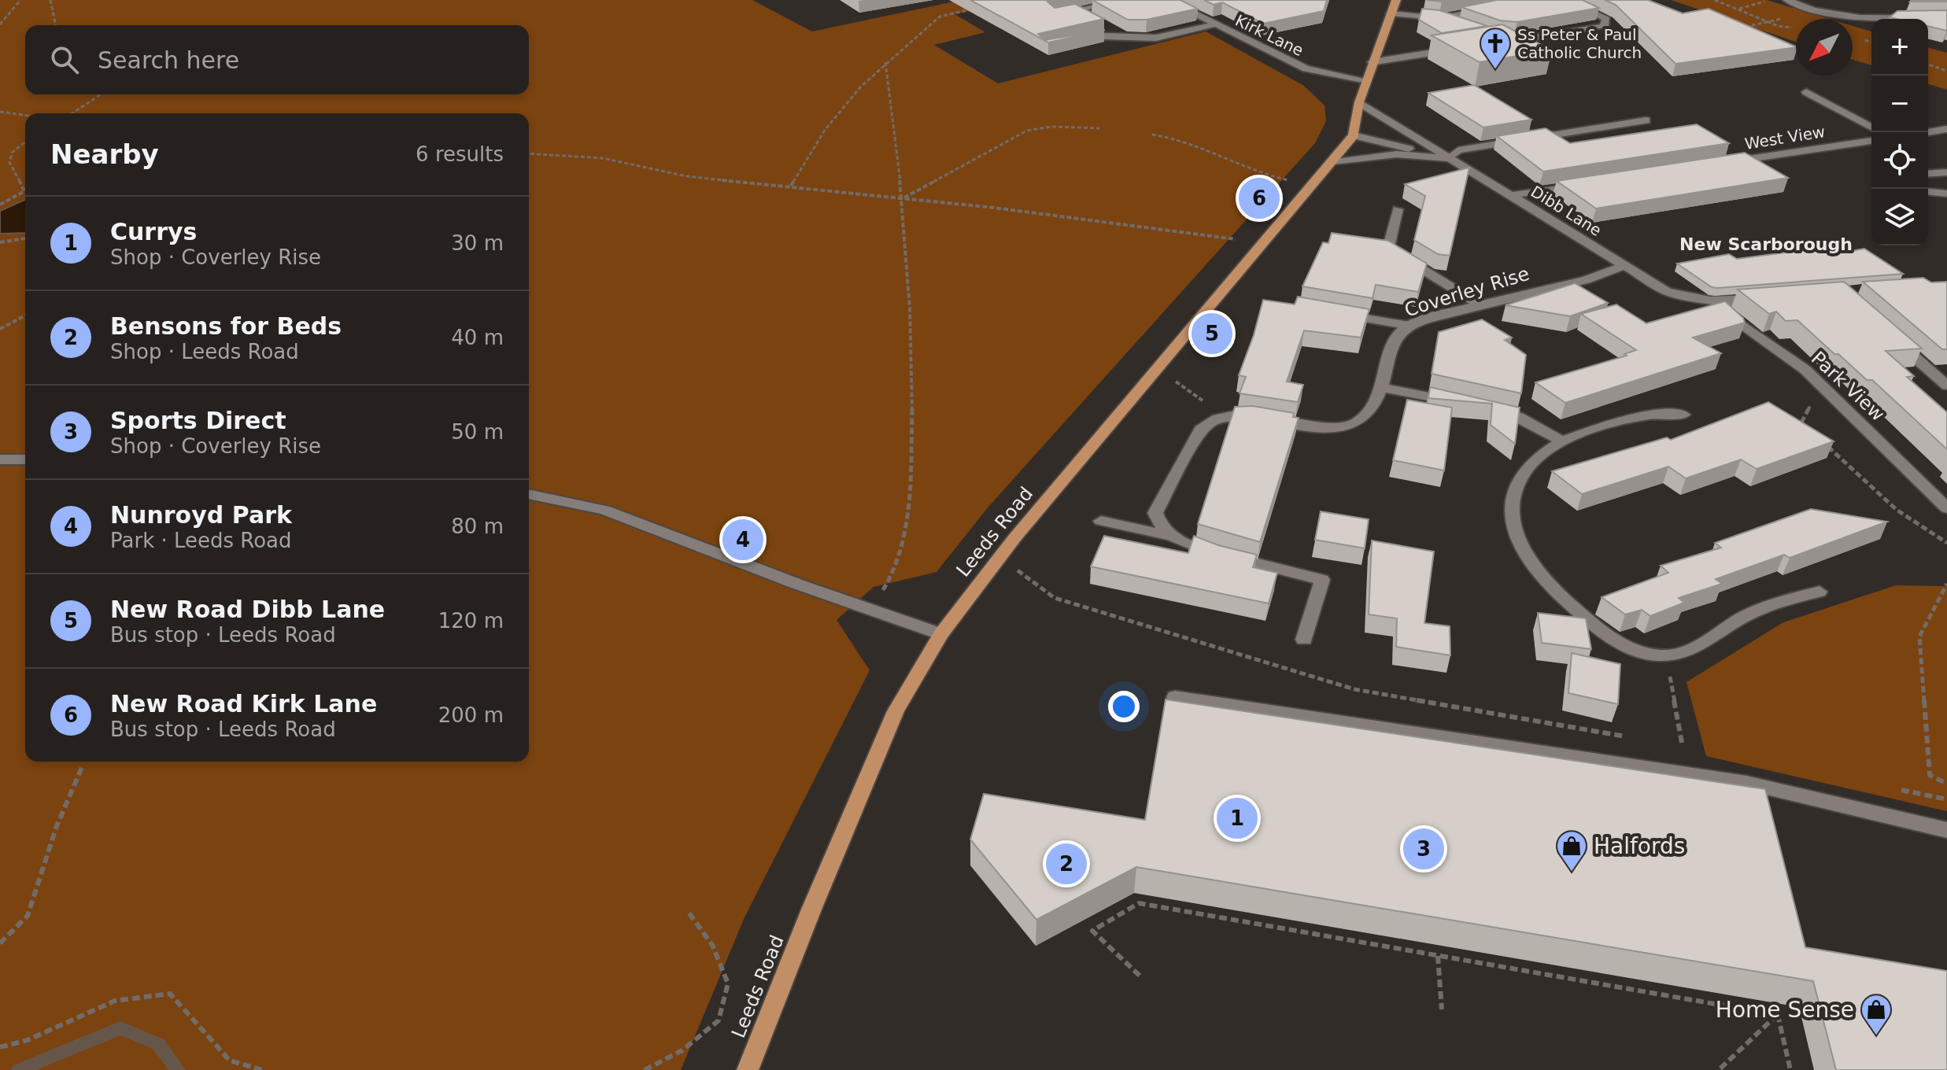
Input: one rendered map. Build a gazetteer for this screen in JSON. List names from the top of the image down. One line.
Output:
{"streets":{"main road":["Leeds Road"],"street":["Kirk Lane","West View","Dibb Lane","Coverley Rise","Park View"]},"crossings":[["Dibb Lane","Coverley Rise"],["Dibb Lane","Park View"],["Dibb Lane","Leeds Road"]],"districts":["New Scarborough"],"places":{"church":["Ss Peter & Paul Catholic Church"],"shop":["Halfords","Home Sense"]},"north":"bottom left","page":{"map_buttons":["+","−"],"search":"Search here","heading":["Nearby","6 results"],"pins":["6","5","4","1","3","2"],"list":[{"mark":"1","name":"Currys","note":"Shop · Coverley Rise","value":"30 m"},{"mark":"2","name":"Bensons for Beds","note":"Shop · Leeds Road","value":"40 m"},{"mark":"3","name":"Sports Direct","note":"Shop · Coverley Rise","value":"50 m"},{"mark":"4","name":"Nunroyd Park","note":"Park · Leeds Road","value":"80 m"},{"mark":"5","name":"New Road Dibb Lane","note":"Bus stop · Leeds Road","value":"120 m"},{"mark":"6","name":"New Road Kirk Lane","note":"Bus stop · Leeds Road","value":"200 m"}]}}
